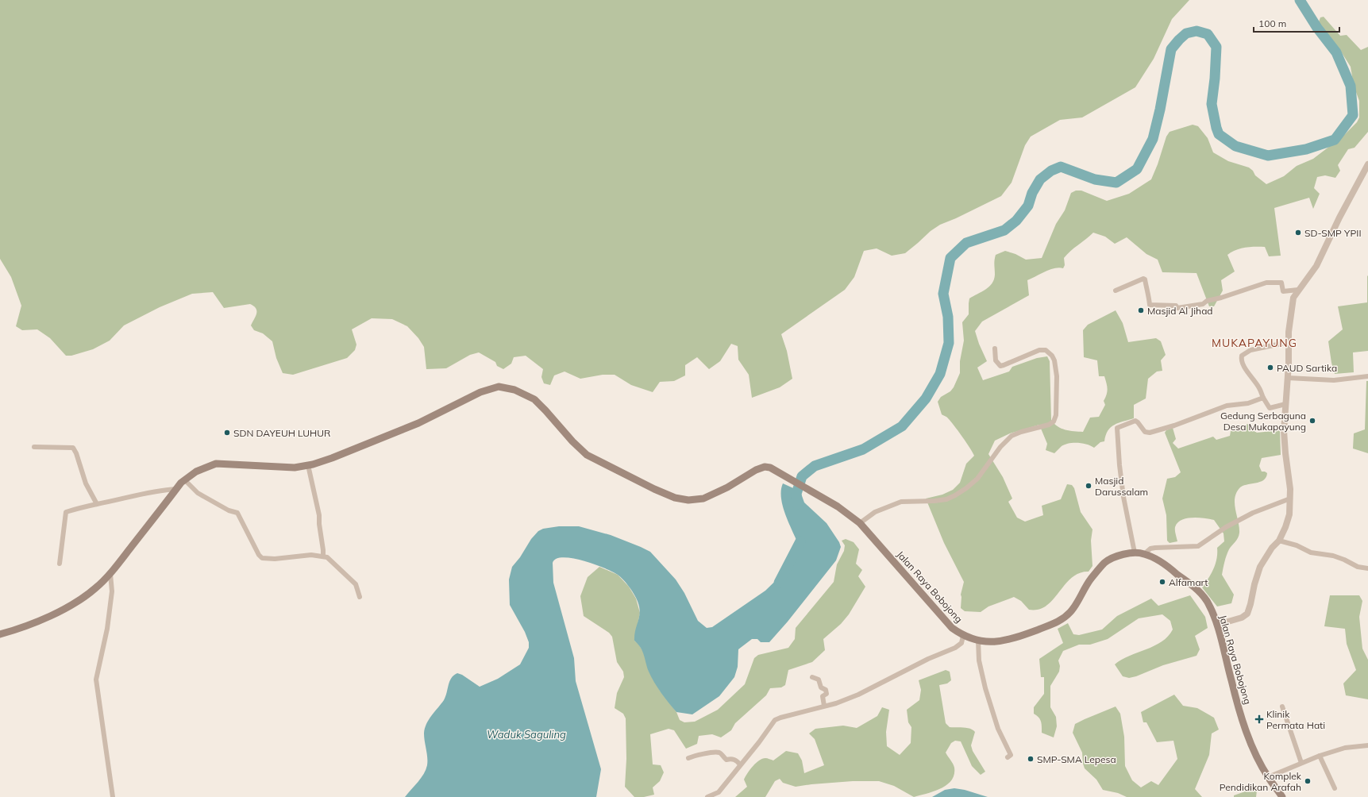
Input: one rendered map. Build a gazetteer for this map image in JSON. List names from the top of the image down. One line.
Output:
{"streets":{"main road":["Jalan Raya Bobojong"]},"districts":["MUKAPAYUNG"],"water":["Waduk Saguling"],"places":{"other":["SD-SMP YPII","Masjid Al Jihad","PAUD Sartika","Gedung Serbaguna Desa Mukapayung","SDN DAYEUH LUHUR","Masjid Darussalam","Alfamart","SMP-SMA Lepesa","Komplek Pendidikan Arafah"],"health":["Klinik Permata Hati"]},"scale_bar":"100 m"}
